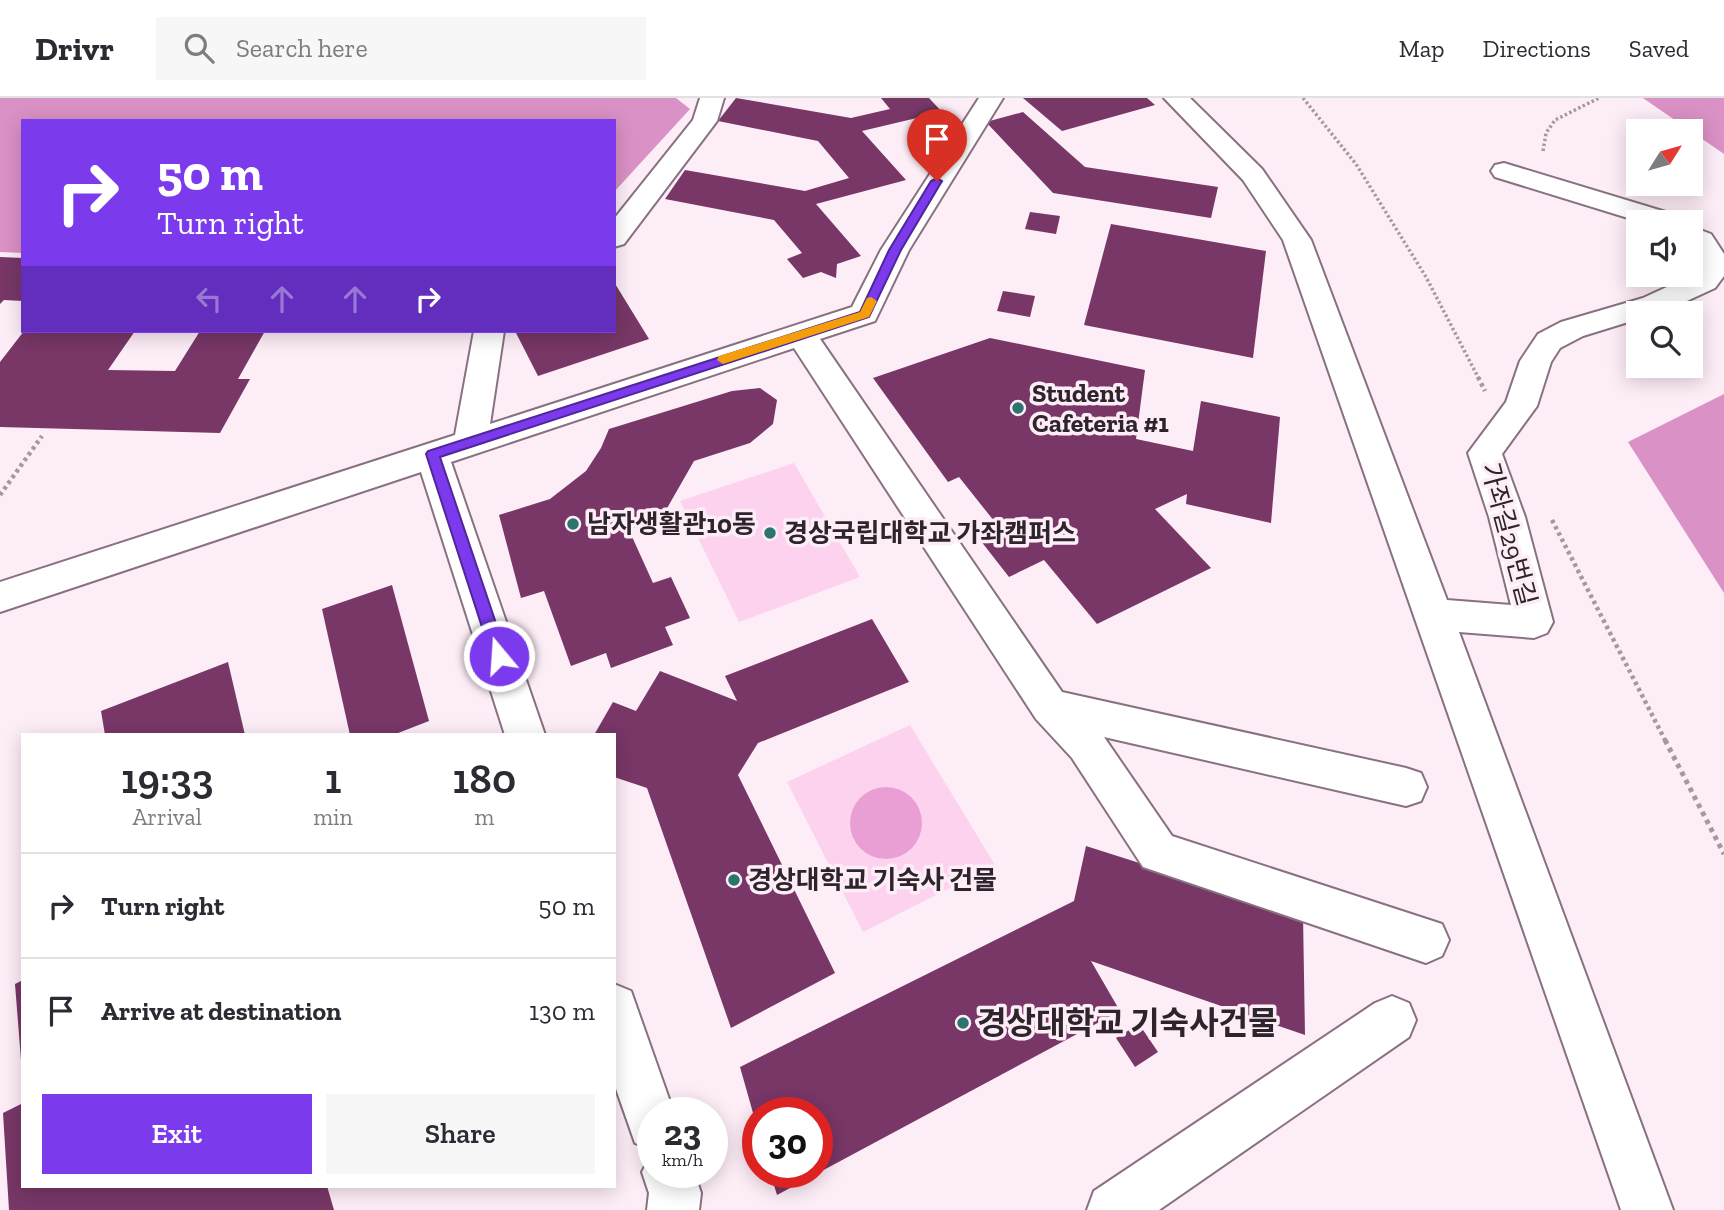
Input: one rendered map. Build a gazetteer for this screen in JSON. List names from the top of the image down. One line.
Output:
{"streets":{"street":["가좌길29번길"]},"places":["Student Cafeteria #1","남자생활관10동","경상국립대학교 가좌캠퍼스","경상대학교 기숙사 건물","경상대학교 기숙사건물"],"north":"top right","page":{"header":"Drivr","search":"Search here","nav":["Map","Directions","Saved"],"turn":["50 m","Turn right"],"eta":["19:33","Arrival","1","min","180","m"],"list":[{"name":"Turn right","value":"50 m"},{"name":"Arrive at destination","value":"130 m"}],"buttons":["Exit","Share"],"speed":"23 km/h","limit":"30"}}
